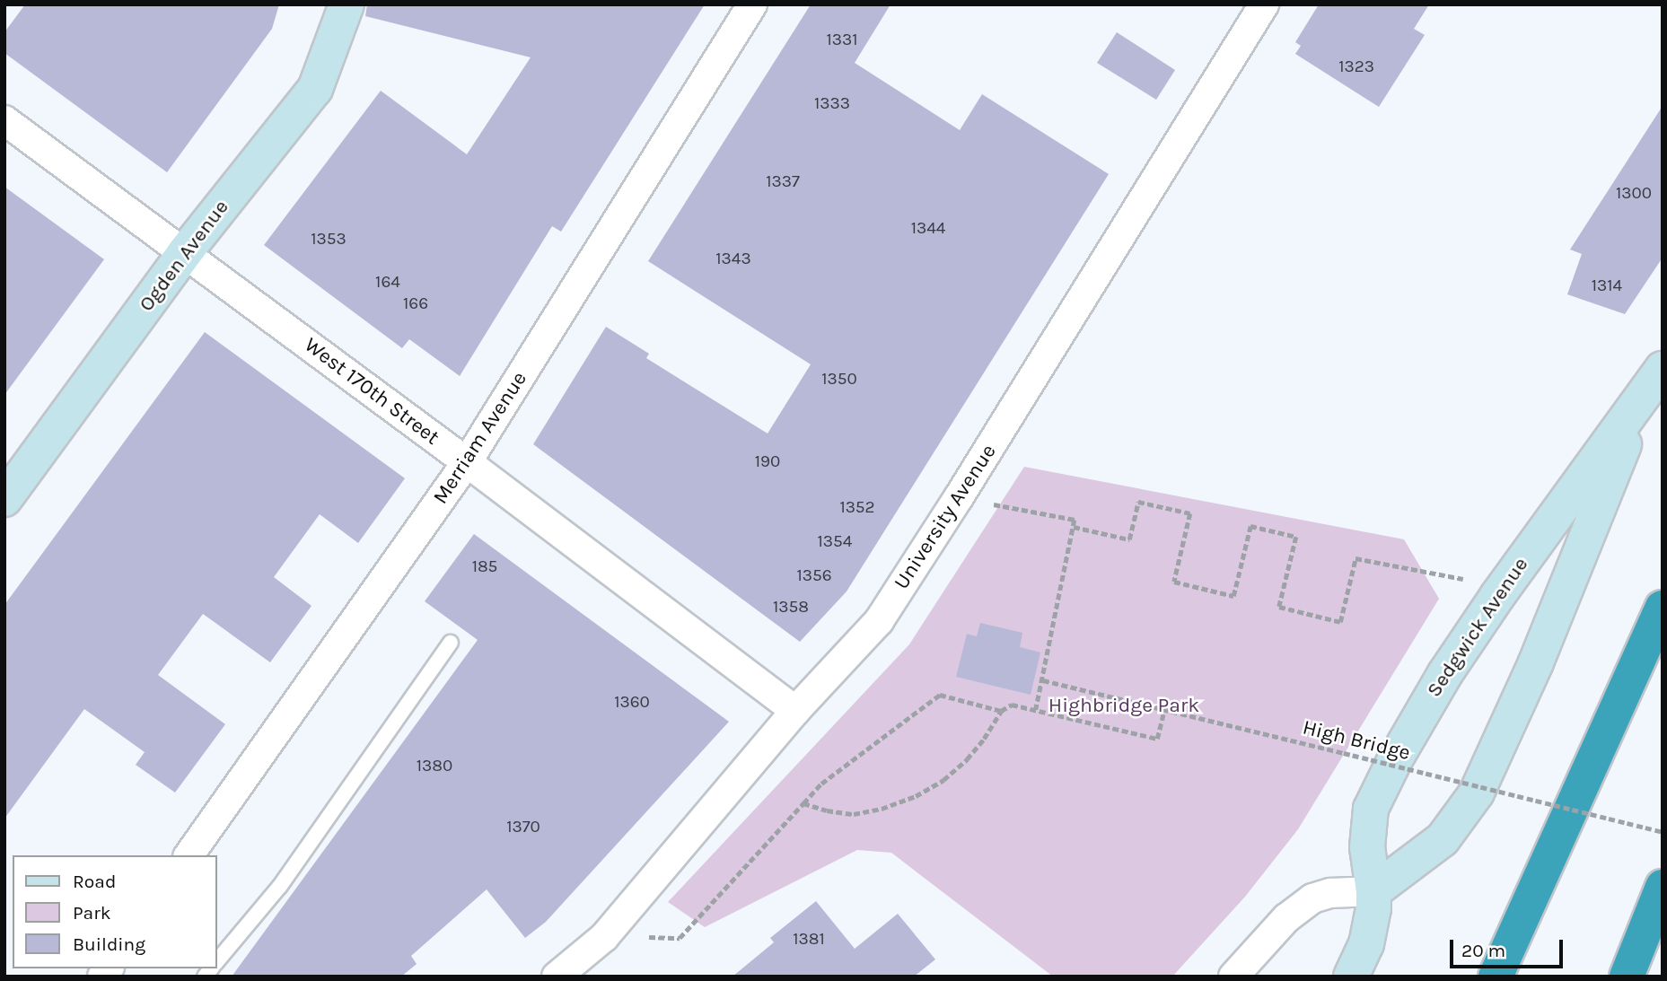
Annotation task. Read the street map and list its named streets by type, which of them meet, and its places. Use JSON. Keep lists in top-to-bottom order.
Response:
{
  "streets": {
    "main road": ["Ogden Avenue", "Sedgwick Avenue"],
    "street": ["West 170th Street", "Merriam Avenue", "University Avenue"],
    "path": ["High Bridge"]
  },
  "crossings": [
    ["Ogden Avenue", "West 170th Street"],
    ["West 170th Street", "Merriam Avenue"],
    ["West 170th Street", "University Avenue"]
  ],
  "parks": ["Highbridge Park"],
  "house_numbers": [
    "1331",
    "1323",
    "1333",
    "1337",
    "1300",
    "1344",
    "1353",
    "1343",
    "164",
    "1314",
    "166",
    "1350",
    "190",
    "1352",
    "1354",
    "185",
    "1356",
    "1358",
    "1360",
    "1380",
    "1370",
    "1381"
  ],
  "legend": ["Road", "Park", "Building"],
  "scale_bar": "20 m"
}
